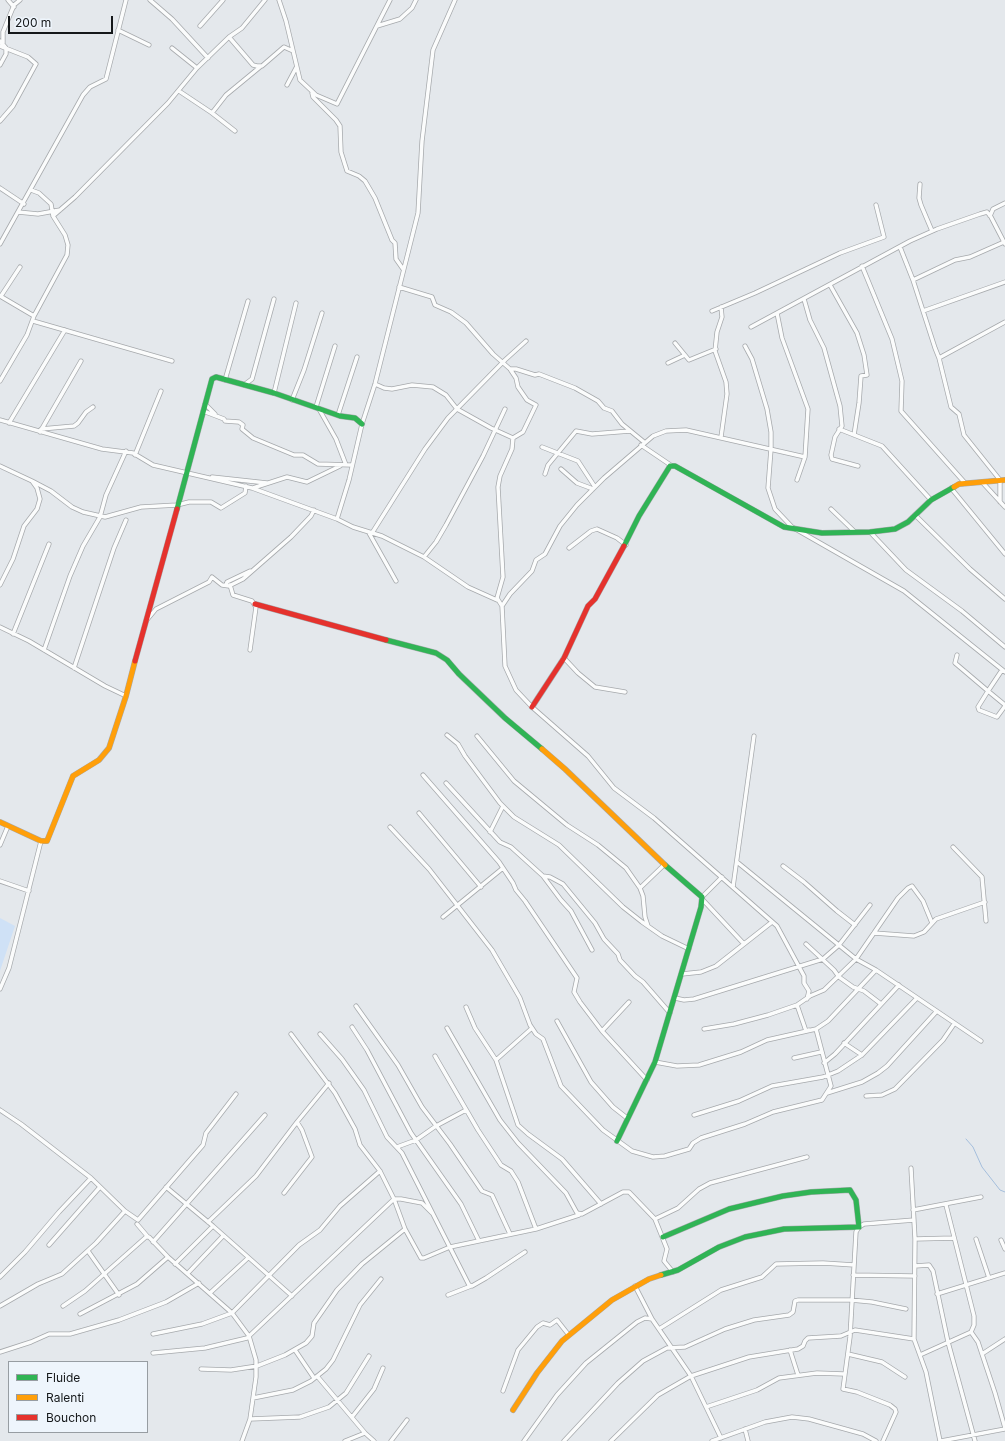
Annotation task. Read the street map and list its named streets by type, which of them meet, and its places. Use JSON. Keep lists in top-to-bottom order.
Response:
{
  "legend": ["Fluide", "Ralenti", "Bouchon"],
  "scale_bar": "200 m"
}
